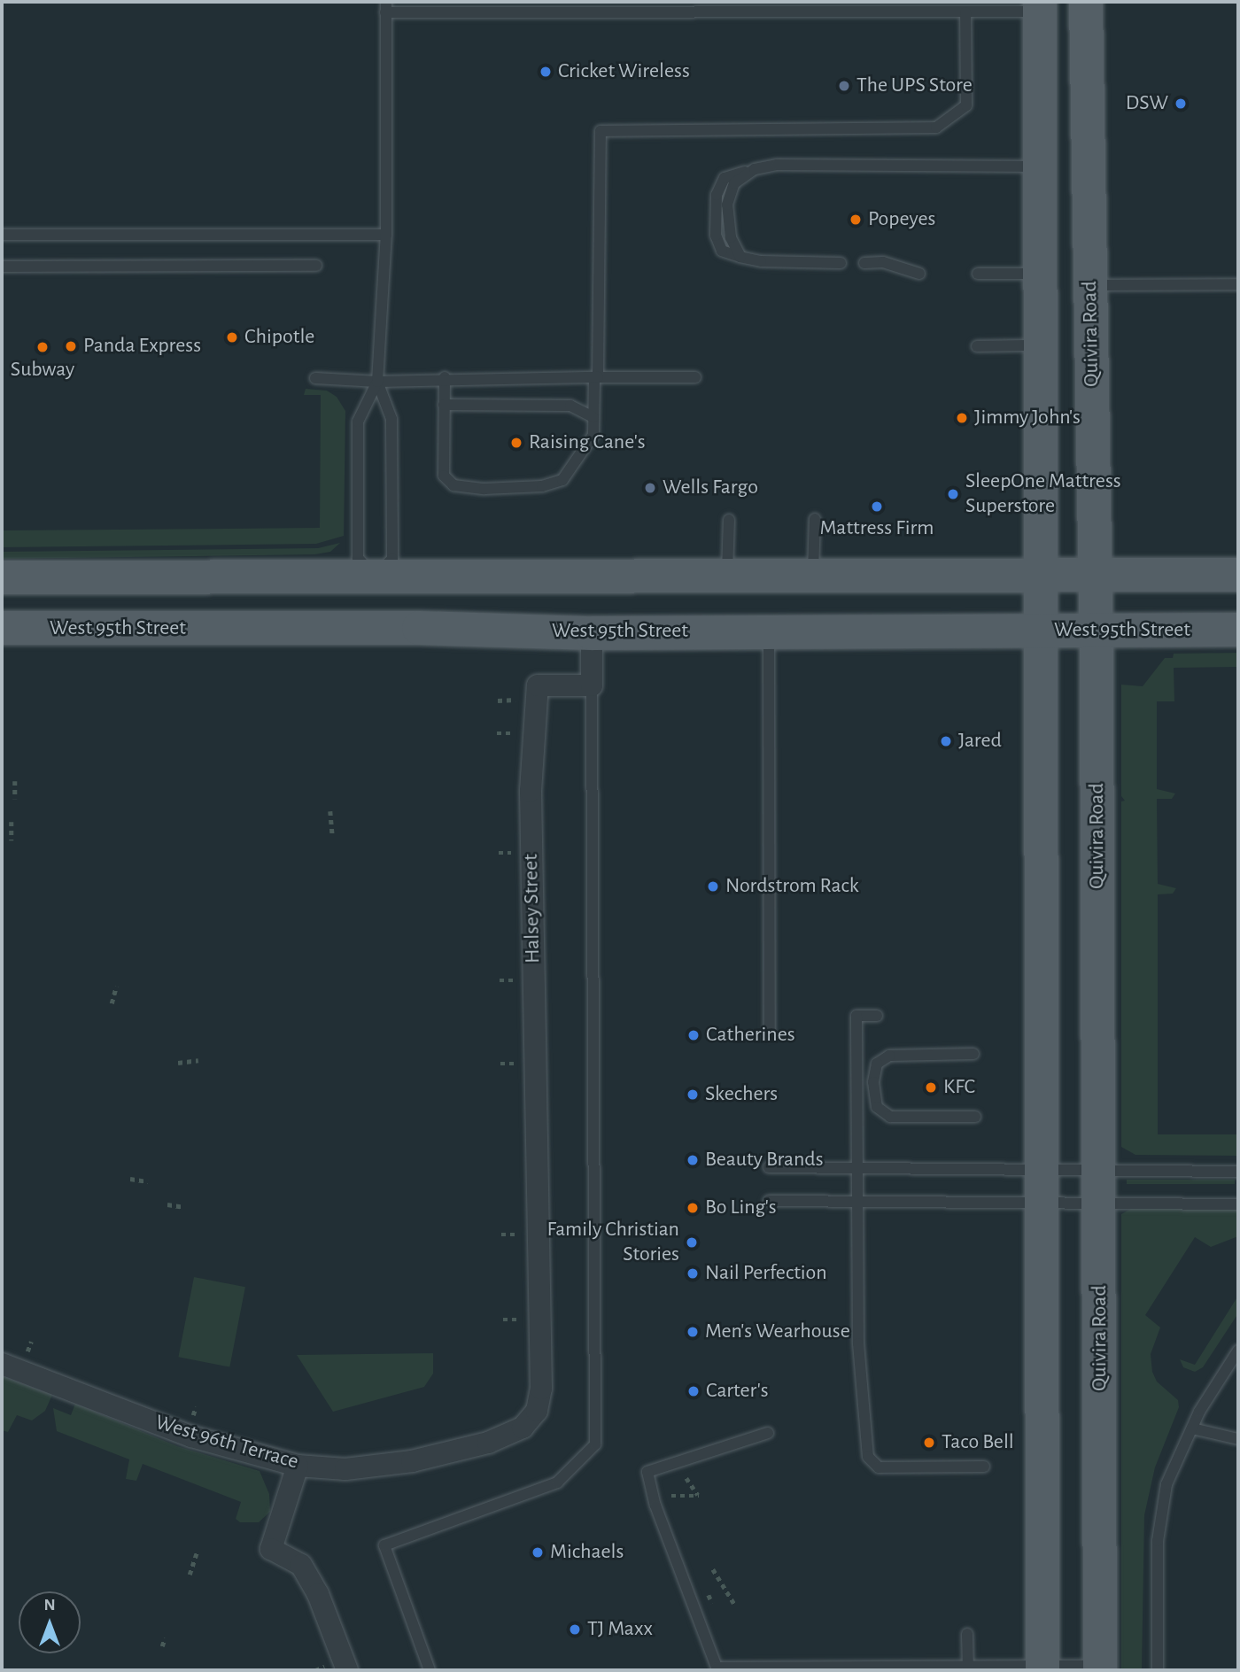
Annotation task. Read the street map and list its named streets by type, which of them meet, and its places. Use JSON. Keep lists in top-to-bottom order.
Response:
{
  "streets": {
    "main road": ["Quivira Road", "West 95th Street"],
    "street": ["Halsey Street", "West 96th Terrace"]
  },
  "crossings": [
    ["Quivira Road", "West 95th Street"],
    ["Halsey Street", "West 96th Terrace"]
  ],
  "places": [
    "Cricket Wireless",
    "The UPS Store",
    "DSW",
    "Popeyes",
    "Chipotle",
    "Panda Express",
    "Subway",
    "Jimmy John's",
    "Raising Cane's",
    "Wells Fargo",
    "SleepOne Mattress Superstore",
    "Mattress Firm",
    "Jared",
    "Nordstrom Rack",
    "Catherines",
    "KFC",
    "Skechers",
    "Beauty Brands",
    "Bo Ling's",
    "Family Christian Stories",
    "Nail Perfection",
    "Men's Wearhouse",
    "Carter's",
    "Taco Bell",
    "Michaels",
    "TJ Maxx"
  ],
  "north": "top"
}
